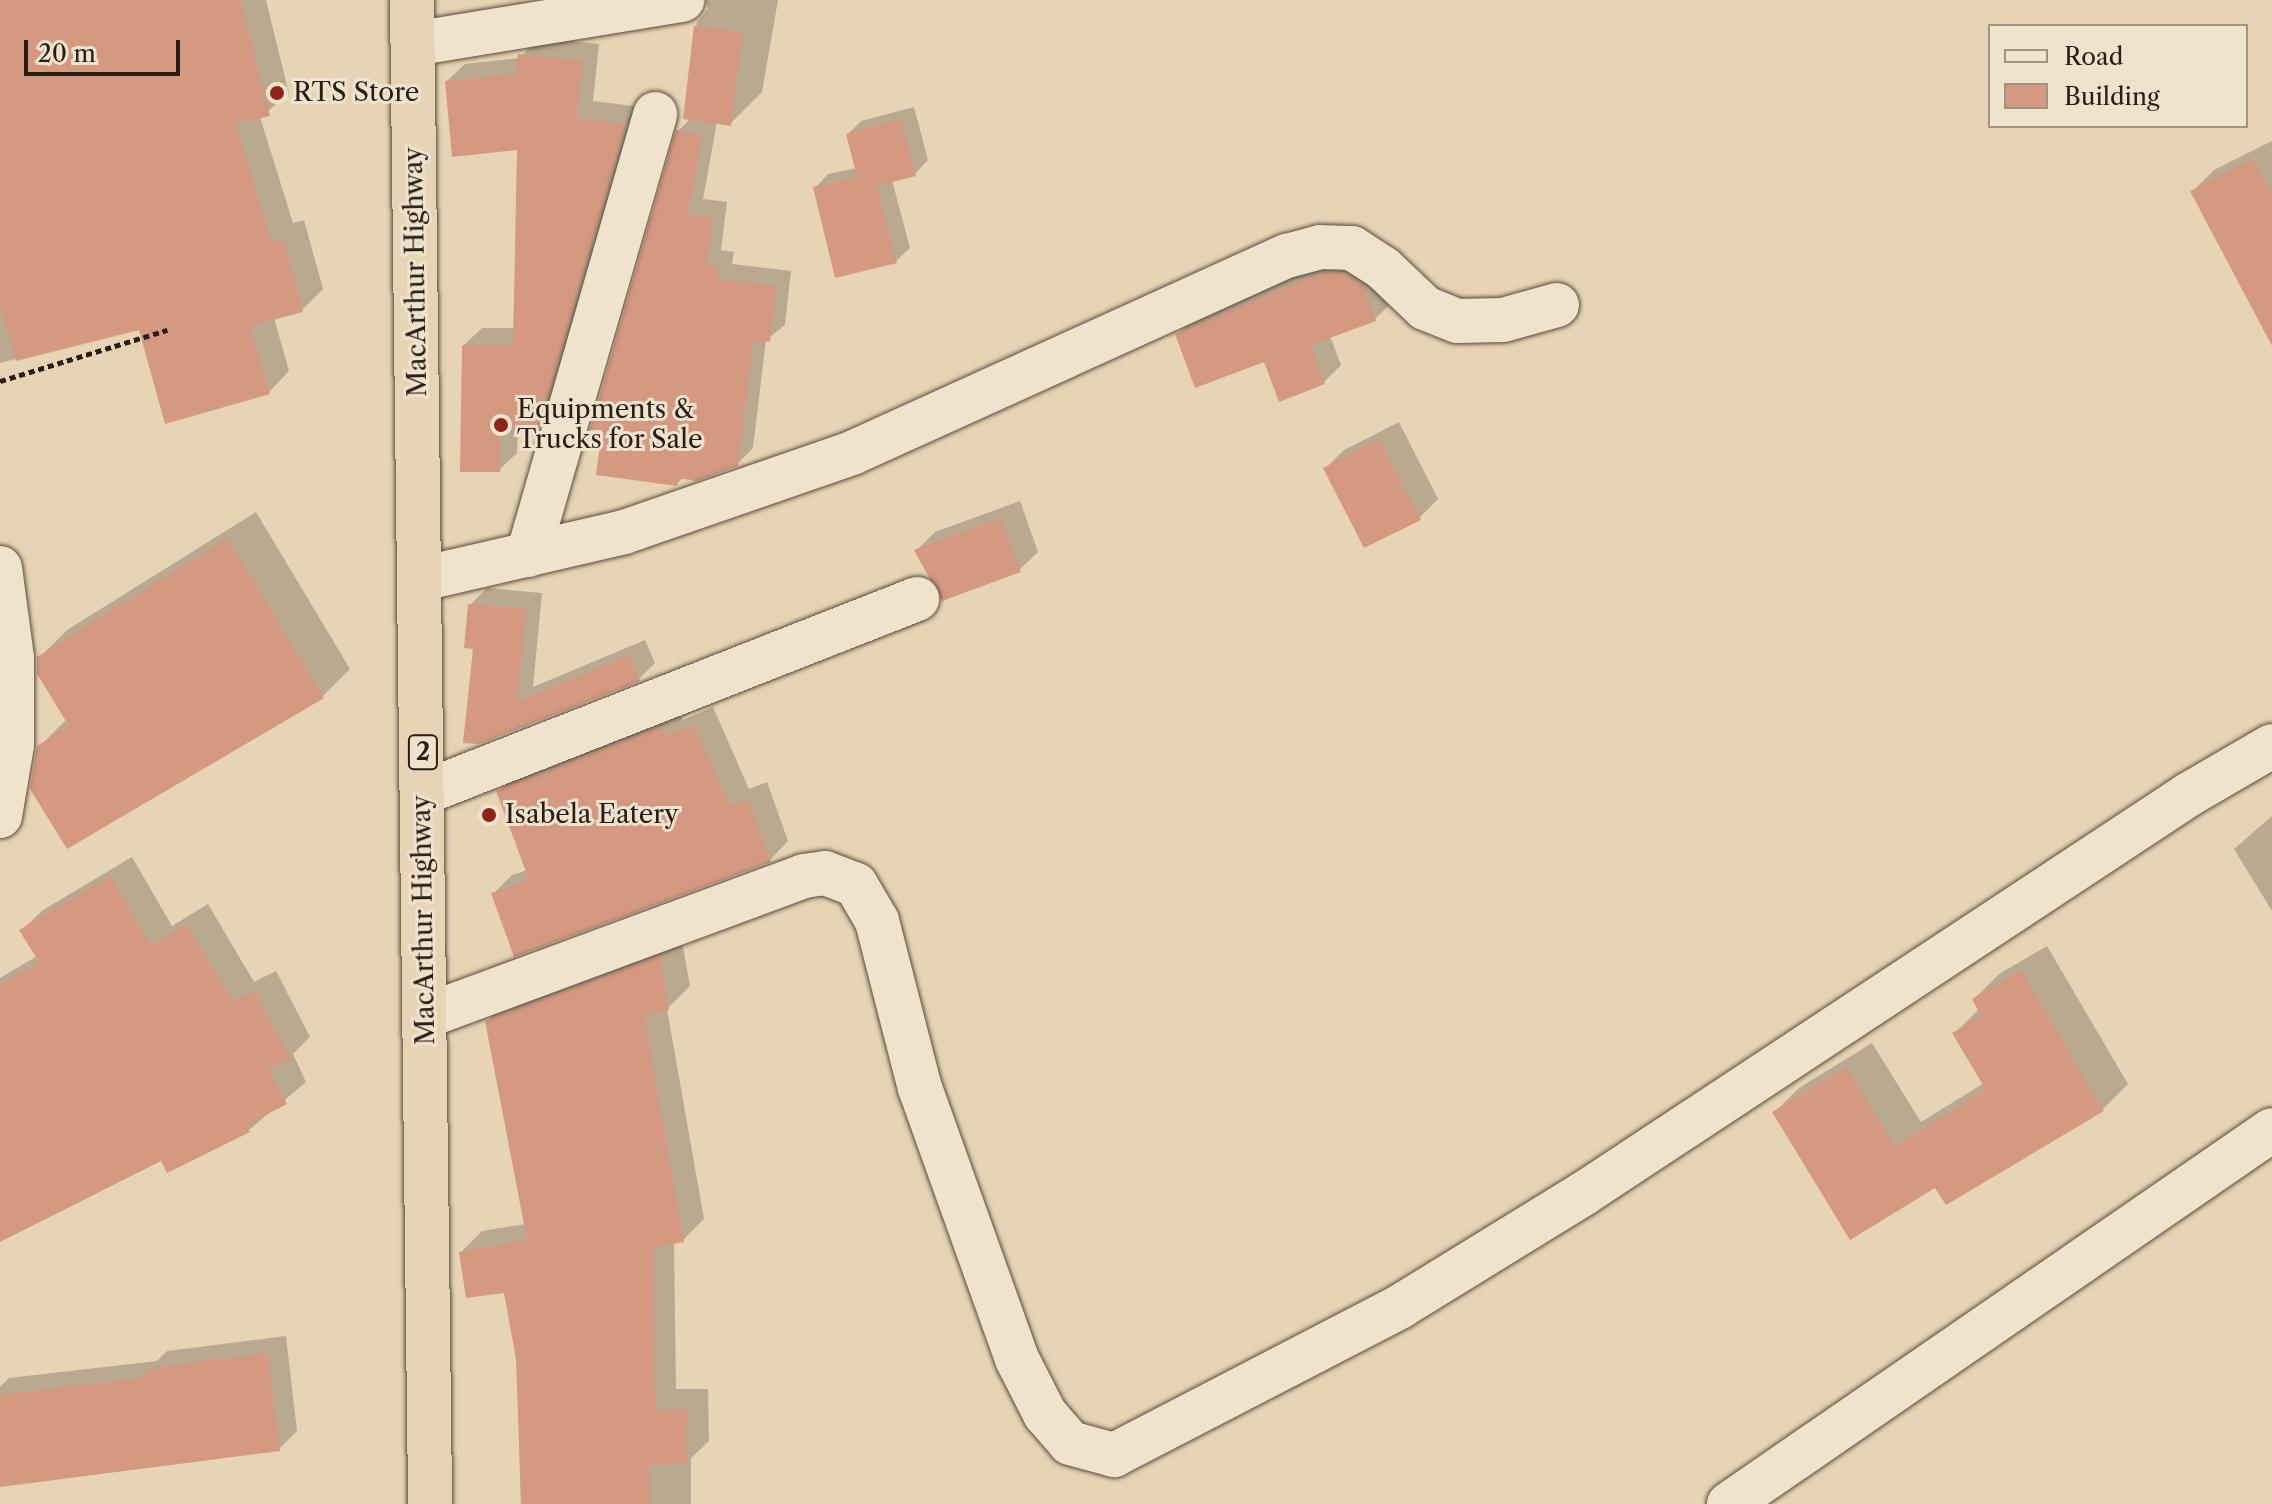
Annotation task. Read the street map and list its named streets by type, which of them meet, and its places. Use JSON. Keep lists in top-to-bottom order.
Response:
{
  "streets": {
    "highway": ["MacArthur Highway", "2"]
  },
  "places": ["RTS Store", "Equipments & Trucks for Sale", "Isabela Eatery"],
  "legend": ["Road", "Building"],
  "scale_bar": "20 m"
}
